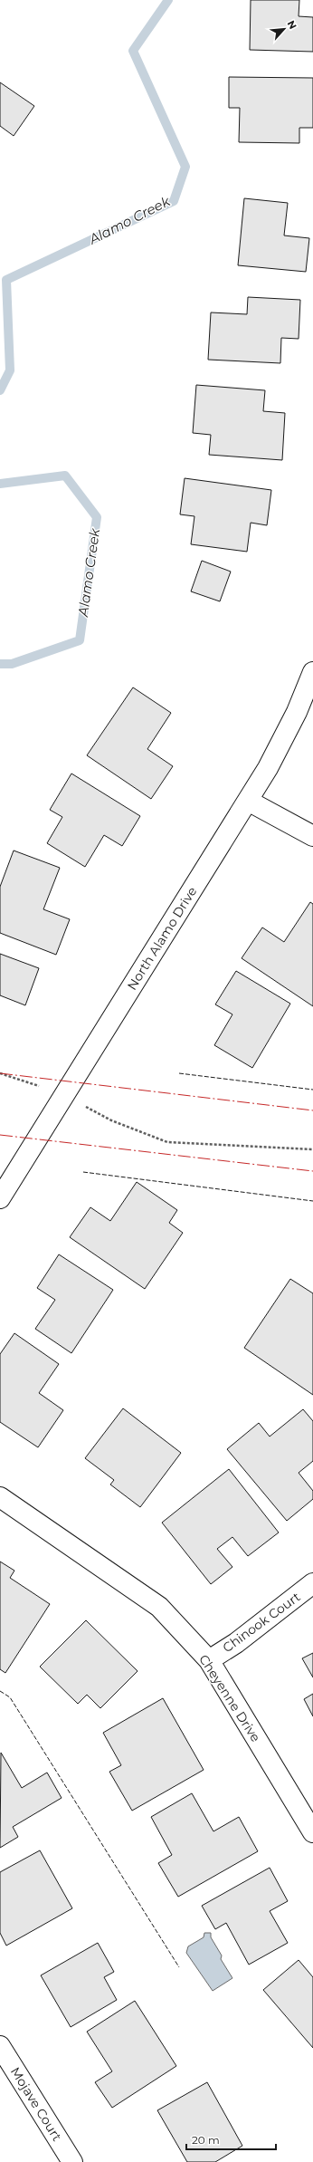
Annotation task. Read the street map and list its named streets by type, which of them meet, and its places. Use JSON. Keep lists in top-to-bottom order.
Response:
{
  "streets": {
    "street": [
      "North Alamo Drive",
      "Chinook Court",
      "Cheyenne Drive",
      "Mojave Court"
    ]
  },
  "crossings": [
    ["Chinook Court", "Cheyenne Drive"]
  ],
  "water": ["Alamo Creek"],
  "scale_bar": "20 m",
  "north": "top right"
}
